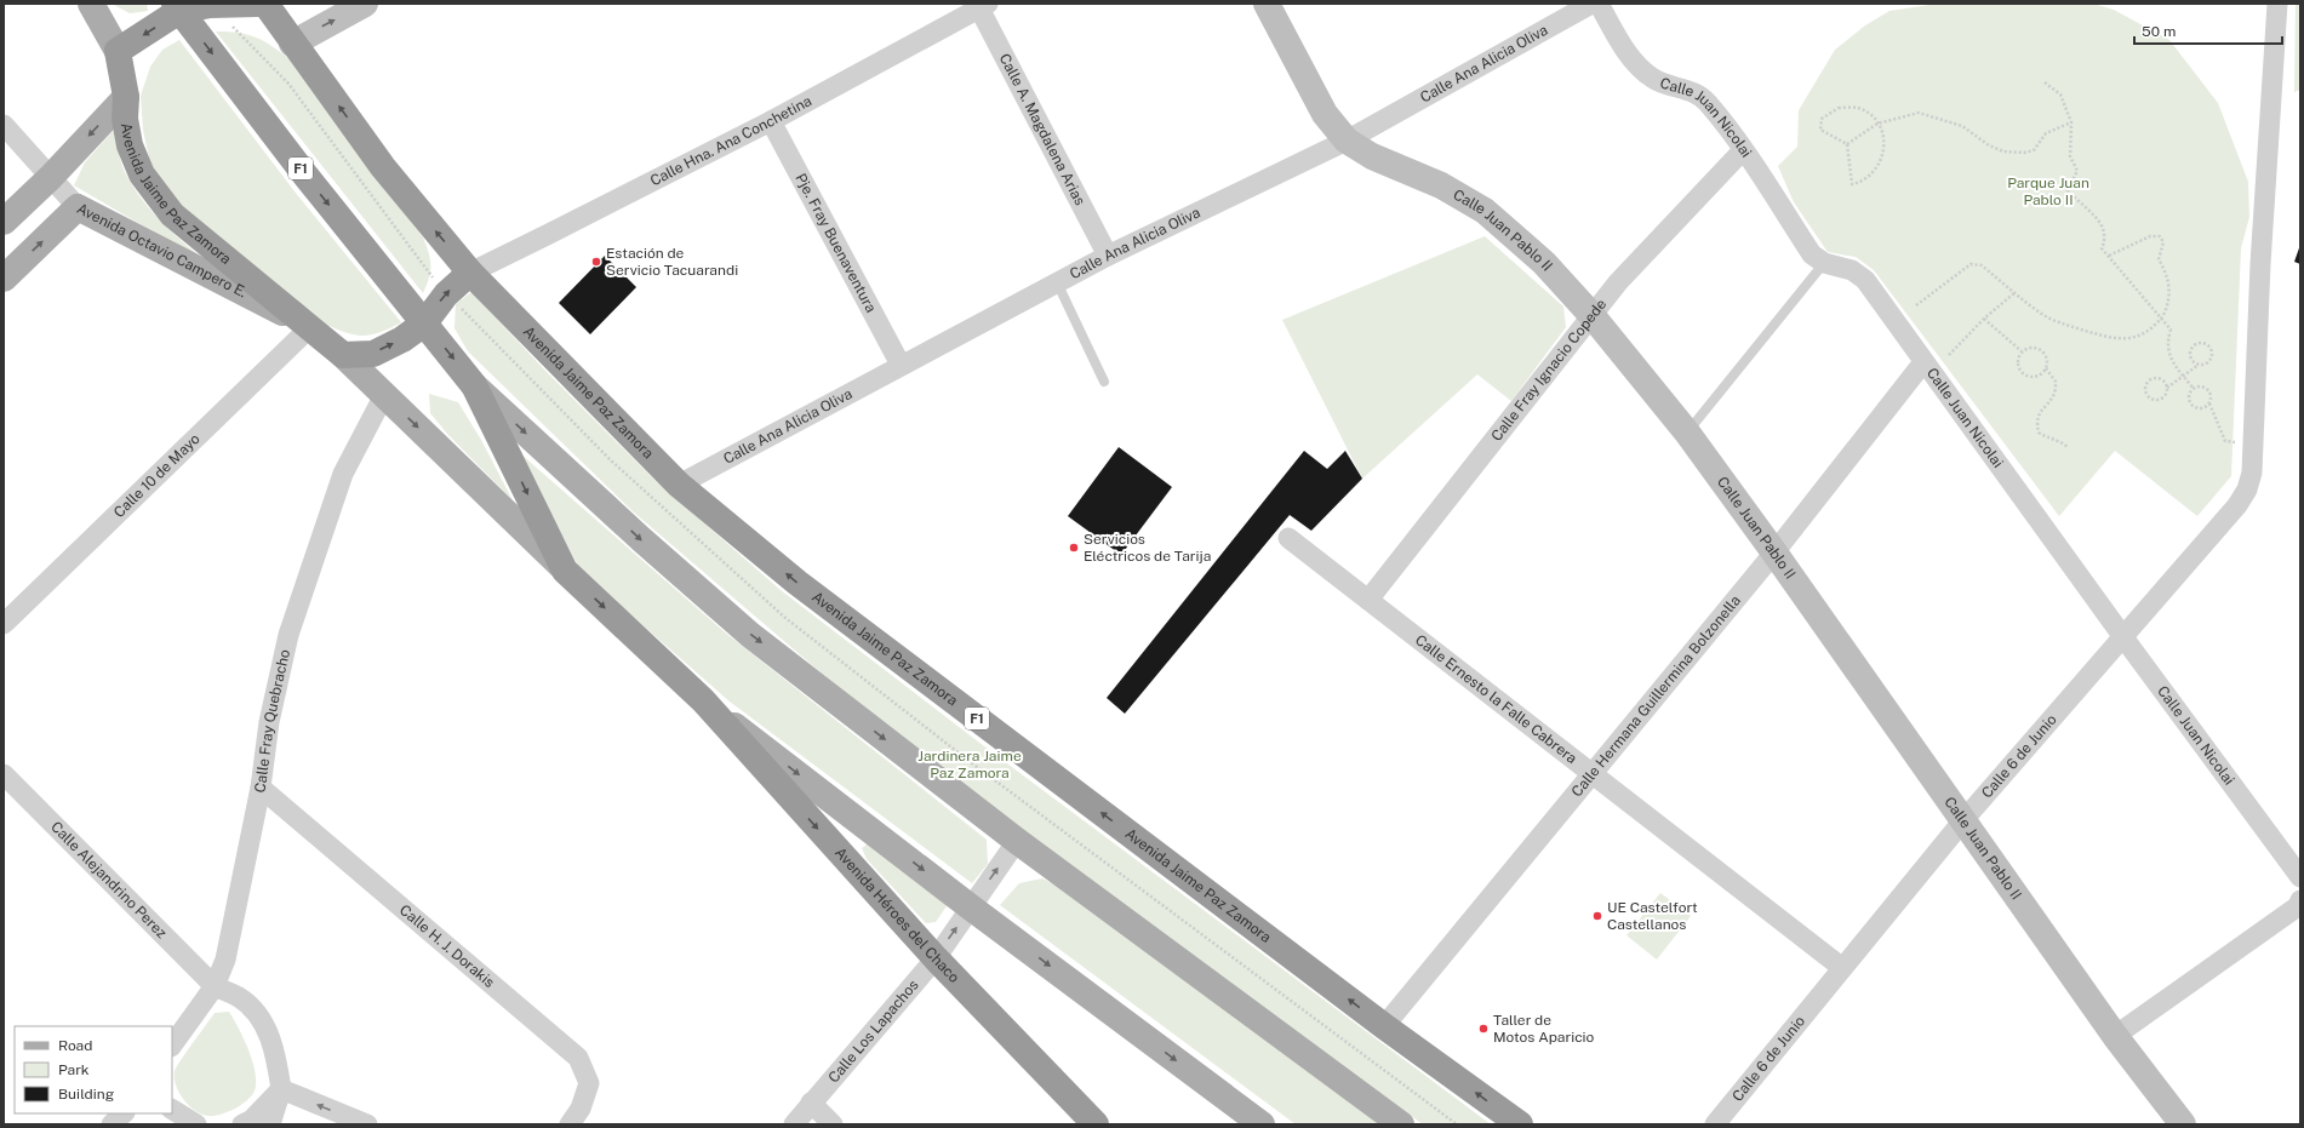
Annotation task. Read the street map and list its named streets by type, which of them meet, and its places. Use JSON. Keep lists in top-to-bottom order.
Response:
{
  "streets": {
    "highway": ["F1", "Avenida Jaime Paz Zamora", "Avenida Héroes del Chaco"],
    "main road": ["Avenida Octavio Campero E."],
    "street": [
      "Calle Ana Alicia Oliva",
      "Calle Juan Nicolai",
      "Calle A. Magdalena Arias",
      "Calle Hna. Ana Conchetina",
      "Calle Juan Pablo II",
      "Pje. Fray Buenaventura",
      "Calle Fray Ignacio Copede",
      "Calle 10 de Mayo",
      "Calle Hermana Guillermina Bolzonella",
      "Calle Ernesto la Falle Cabrera",
      "Calle Fray Quebracho",
      "Calle 6 de Junio",
      "Calle Alejandrino Perez",
      "Calle H. J. Dorakis",
      "Calle Los Lapachos"
    ]
  },
  "crossings": [
    ["Calle Ana Alicia Oliva", "Calle A. Magdalena Arias"],
    ["Calle Ana Alicia Oliva", "Avenida Jaime Paz Zamora"],
    ["Calle Ana Alicia Oliva", "Calle Juan Pablo II"],
    ["Calle Ana Alicia Oliva", "Pje. Fray Buenaventura"],
    ["Calle Juan Nicolai", "Calle Fray Ignacio Copede"],
    ["Calle Juan Nicolai", "Calle Hermana Guillermina Bolzonella"],
    ["Calle Juan Nicolai", "Calle 6 de Junio"],
    ["Calle A. Magdalena Arias", "Calle Hna. Ana Conchetina"],
    ["Calle Hna. Ana Conchetina", "Avenida Jaime Paz Zamora"],
    ["Calle Hna. Ana Conchetina", "Pje. Fray Buenaventura"],
    ["F1", "Avenida Jaime Paz Zamora"],
    ["Avenida Jaime Paz Zamora", "Avenida Octavio Campero E."],
    ["Avenida Jaime Paz Zamora", "Calle 10 de Mayo"],
    ["Avenida Jaime Paz Zamora", "Calle Hermana Guillermina Bolzonella"],
    ["Avenida Jaime Paz Zamora", "Calle Fray Quebracho"],
    ["Avenida Jaime Paz Zamora", "Avenida Héroes del Chaco"],
    ["Avenida Jaime Paz Zamora", "Calle Los Lapachos"],
    ["Calle Juan Pablo II", "Calle Fray Ignacio Copede"],
    ["Calle Juan Pablo II", "Calle Hermana Guillermina Bolzonella"],
    ["Calle Juan Pablo II", "Calle 6 de Junio"],
    ["Avenida Octavio Campero E.", "Calle 10 de Mayo"],
    ["Calle Fray Ignacio Copede", "Calle Ernesto la Falle Cabrera"],
    ["Calle Hermana Guillermina Bolzonella", "Calle Ernesto la Falle Cabrera"],
    ["Calle Ernesto la Falle Cabrera", "Calle 6 de Junio"],
    ["Calle Fray Quebracho", "Calle Alejandrino Perez"],
    ["Calle Fray Quebracho", "Calle H. J. Dorakis"],
    ["Avenida Héroes del Chaco", "Calle Los Lapachos"]
  ],
  "one_way": ["Avenida Héroes del Chaco", "Calle Los Lapachos"],
  "parks": ["Parque Juan Pablo II", "Jardinera Jaime Paz Zamora"],
  "places": [
    "Estación de Servicio Tacuarandi",
    "Servicios Eléctricos de Tarija",
    "UE Castelfort Castellanos",
    "Taller de Motos Aparicio"
  ],
  "legend": ["Road", "Park", "Building"],
  "scale_bar": "50 m"
}
